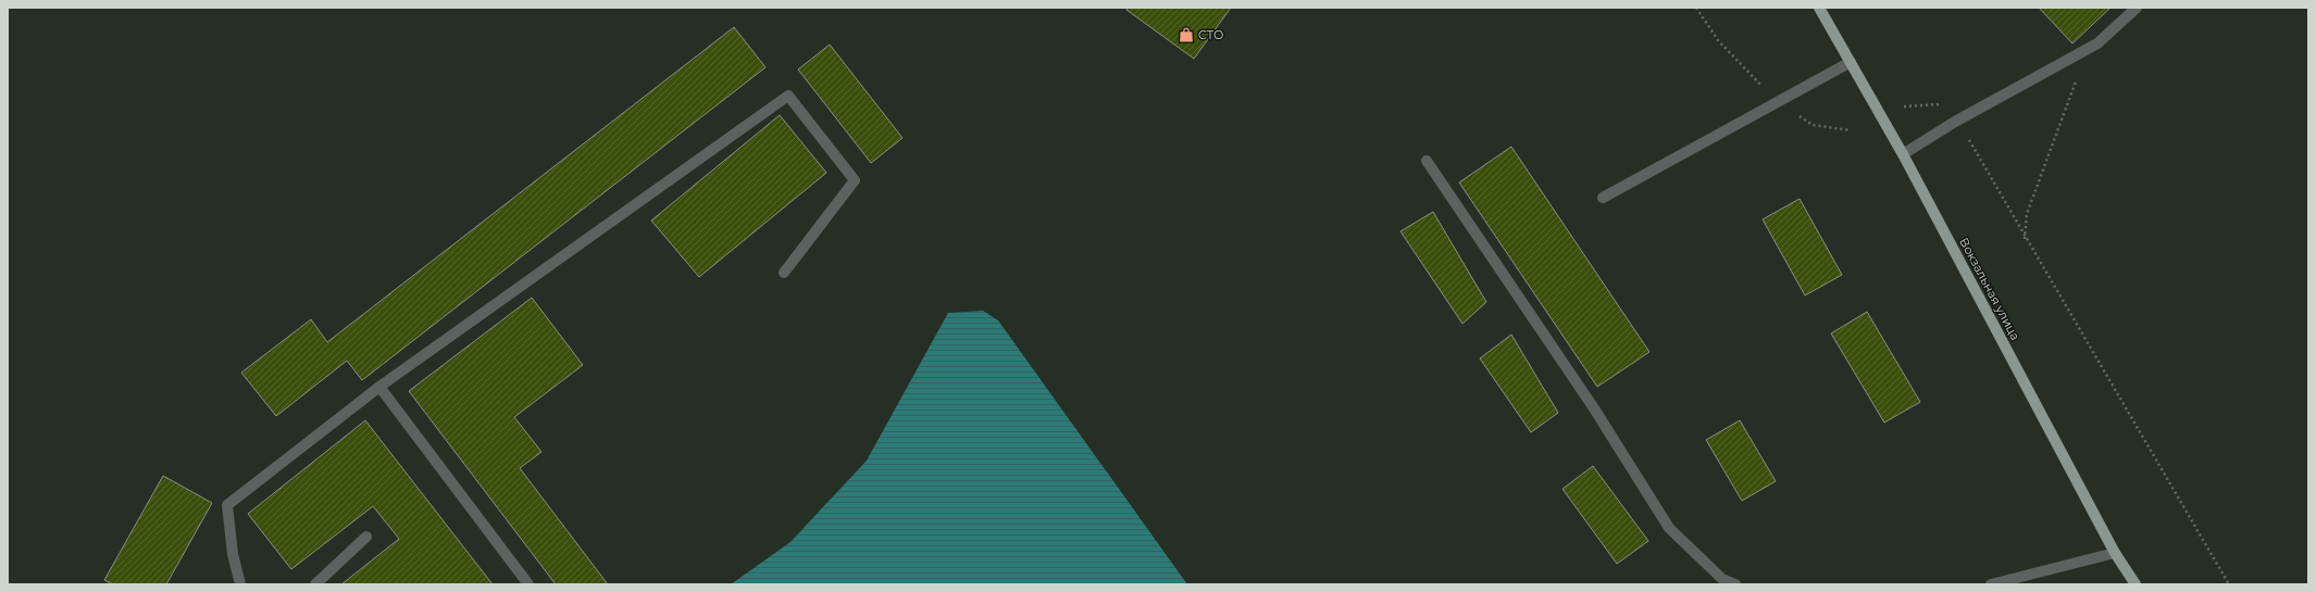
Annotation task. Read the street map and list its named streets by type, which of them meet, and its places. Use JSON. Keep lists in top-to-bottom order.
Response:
{
  "streets": {
    "main road": ["Вокзальная улица"]
  },
  "places": {
    "shop": ["СТО"]
  }
}
